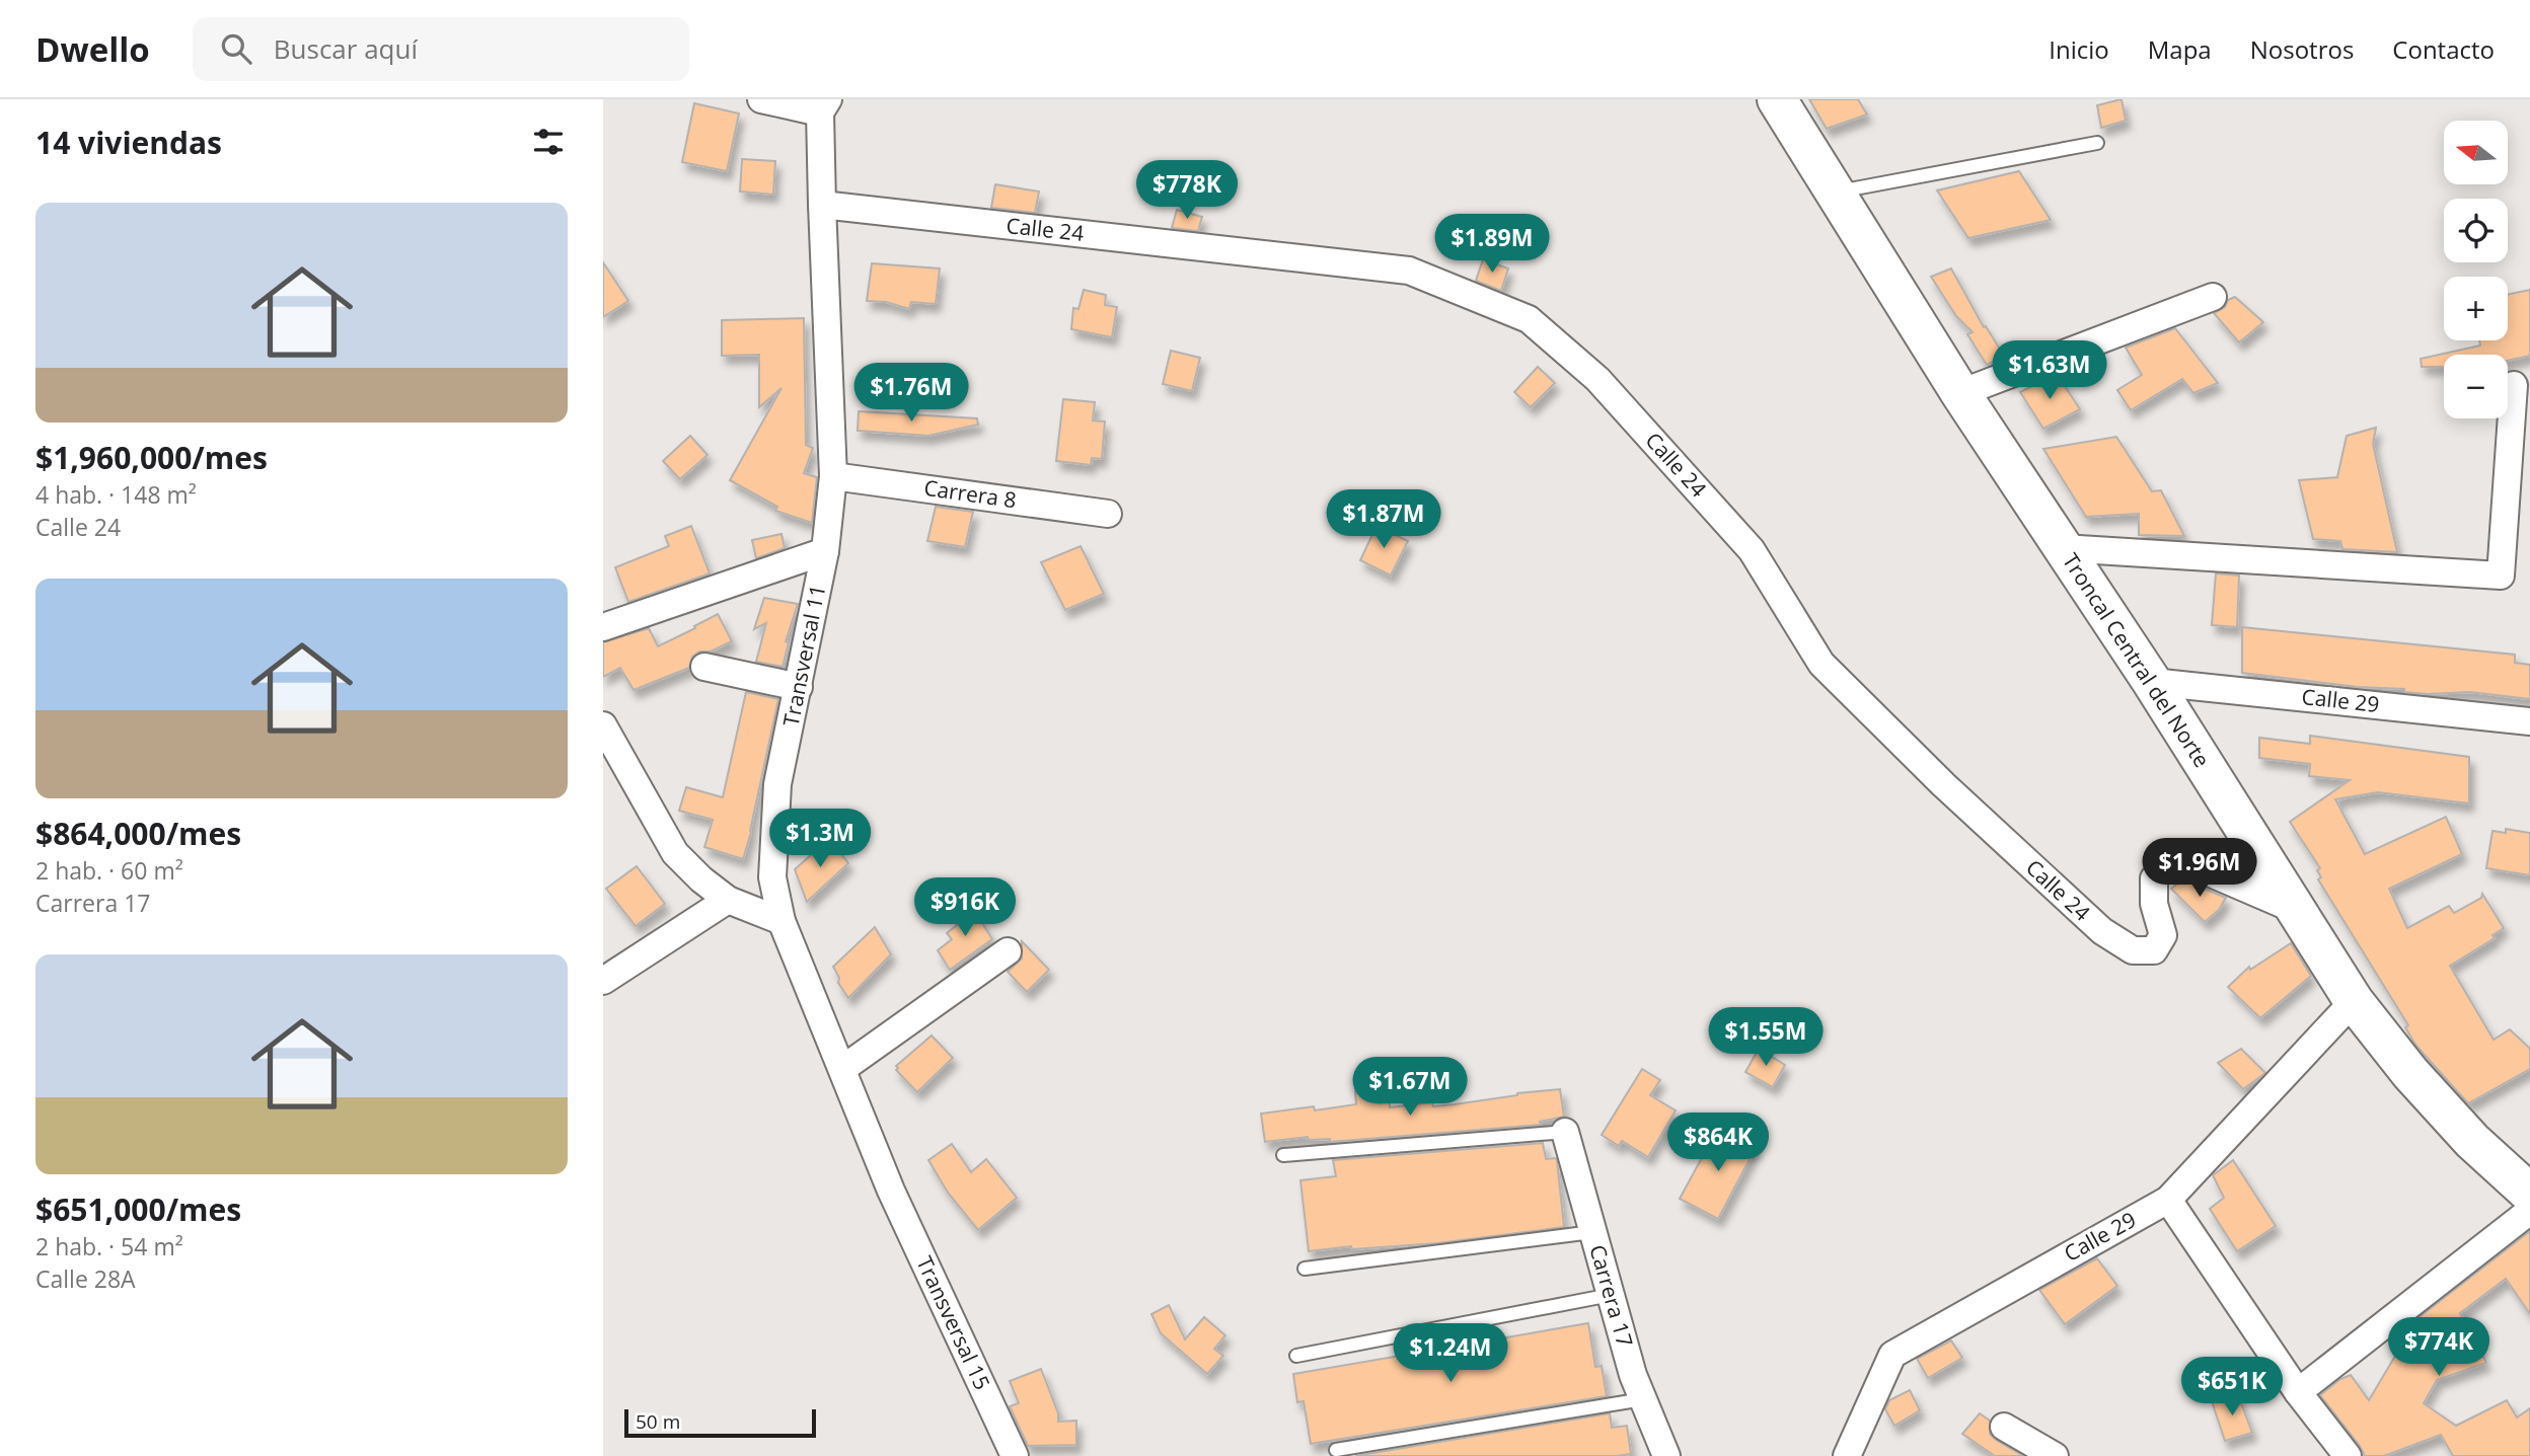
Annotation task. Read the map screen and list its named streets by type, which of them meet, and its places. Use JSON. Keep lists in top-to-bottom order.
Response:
{
  "streets": {
    "highway": ["Troncal Central del Norte"],
    "street": [
      "Calle 24",
      "Carrera 8",
      "Transversal 11",
      "Calle 29",
      "Carrera 17",
      "Transversal 15"
    ]
  },
  "crossings": [
    ["Calle 24", "Transversal 11"],
    ["Calle 24", "Troncal Central del Norte"],
    ["Carrera 8", "Transversal 11"],
    ["Transversal 11", "Transversal 15"],
    ["Troncal Central del Norte", "Calle 29"]
  ],
  "scale_bar": "50 m",
  "north": "left",
  "page": {
    "header": "Dwello",
    "search": "Buscar aquí",
    "nav": [
      "Inicio",
      "Mapa",
      "Nosotros",
      "Contacto"
    ],
    "heading": "14 viviendas",
    "map_buttons": ["+", "−"],
    "price": [
      "$778K",
      "$1.89M",
      "$1.63M",
      "$1.76M",
      "$1.87M",
      "$1.3M",
      "$1.96M",
      "$916K",
      "$1.55M",
      "$1.67M",
      "$864K",
      "$774K",
      "$1.24M",
      "$651K"
    ],
    "list": [
      {
        "name": "$1,960,000/mes",
        "note": "4 hab. · 148 m² · Calle 24"
      },
      {
        "name": "$864,000/mes",
        "note": "2 hab. · 60 m² · Carrera 17"
      },
      {
        "name": "$651,000/mes",
        "note": "2 hab. · 54 m² · Calle 28A"
      }
    ],
    "scale": "50 m"
  }
}
